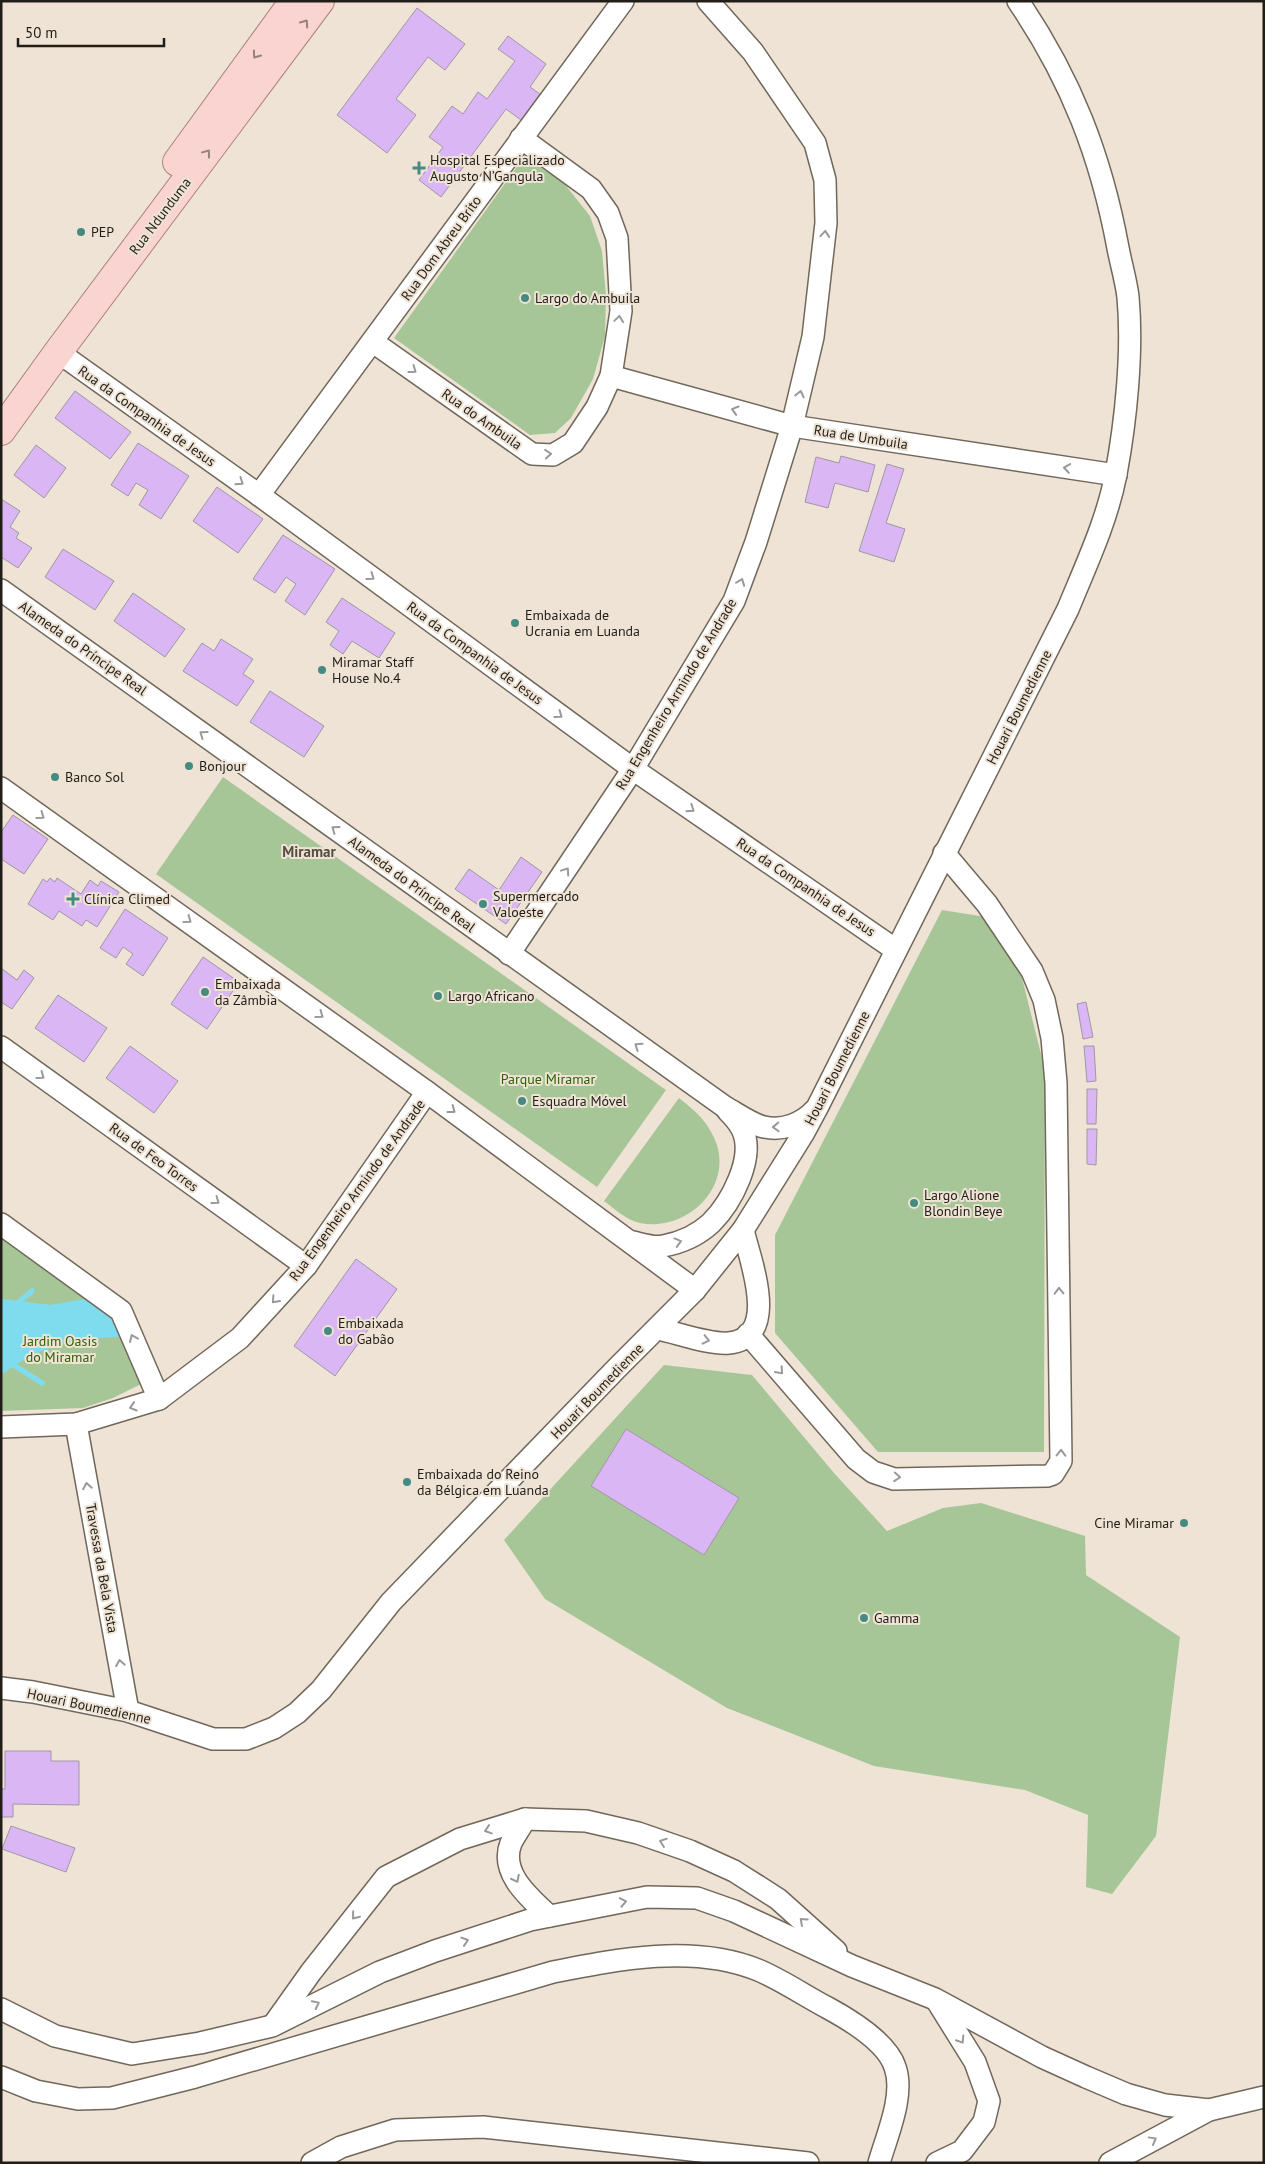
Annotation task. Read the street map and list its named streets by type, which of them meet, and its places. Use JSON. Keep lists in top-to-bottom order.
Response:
{
  "streets": {
    "main road": ["Rua Ndunduma"],
    "street": [
      "Rua Dom Abreu Brito",
      "Rua da Companhia de Jesus",
      "Rua do Ambuila",
      "Rua de Umbuila",
      "Alameda do Príncipe Real",
      "Rua Engenheiro Armindo de Andrade",
      "Houari Boumedienne",
      "Rua de Feo Torres",
      "Travessa da Bela Vista"
    ]
  },
  "crossings": [
    ["Rua Ndunduma", "Rua da Companhia de Jesus"],
    ["Rua Dom Abreu Brito", "Rua da Companhia de Jesus"],
    ["Rua Dom Abreu Brito", "Rua do Ambuila"],
    ["Rua da Companhia de Jesus", "Rua Engenheiro Armindo de Andrade"],
    ["Rua da Companhia de Jesus", "Houari Boumedienne"],
    ["Rua do Ambuila", "Rua de Umbuila"],
    ["Rua de Umbuila", "Rua Engenheiro Armindo de Andrade"],
    ["Rua de Umbuila", "Houari Boumedienne"],
    ["Alameda do Príncipe Real", "Rua Engenheiro Armindo de Andrade"],
    ["Alameda do Príncipe Real", "Houari Boumedienne"],
    ["Rua Engenheiro Armindo de Andrade", "Rua de Feo Torres"],
    ["Rua Engenheiro Armindo de Andrade", "Travessa da Bela Vista"],
    ["Houari Boumedienne", "Travessa da Bela Vista"]
  ],
  "one_way": ["Rua da Companhia de Jesus", "Rua de Umbuila", "Travessa da Bela Vista"],
  "districts": ["Miramar"],
  "parks": ["Parque Miramar", "Jardim Oasis do Miramar"],
  "places": {
    "health": ["Hospital Especializado Augusto N’Gangula", "Clínica Climed"],
    "other": [
      "PEP",
      "Largo do Ambuila",
      "Embaixada de Ucrania em Luanda",
      "Miramar Staff House No.4",
      "Bonjour",
      "Banco Sol",
      "Supermercado Valoeste",
      "Embaixada da Zâmbia",
      "Largo Africano",
      "Esquadra Móvel",
      "Largo Alione Blondin Beye",
      "Embaixada do Gabão",
      "Embaixada do Reino da Bélgica em Luanda",
      "Cine Miramar",
      "Gamma"
    ]
  },
  "scale_bar": "50 m"
}
